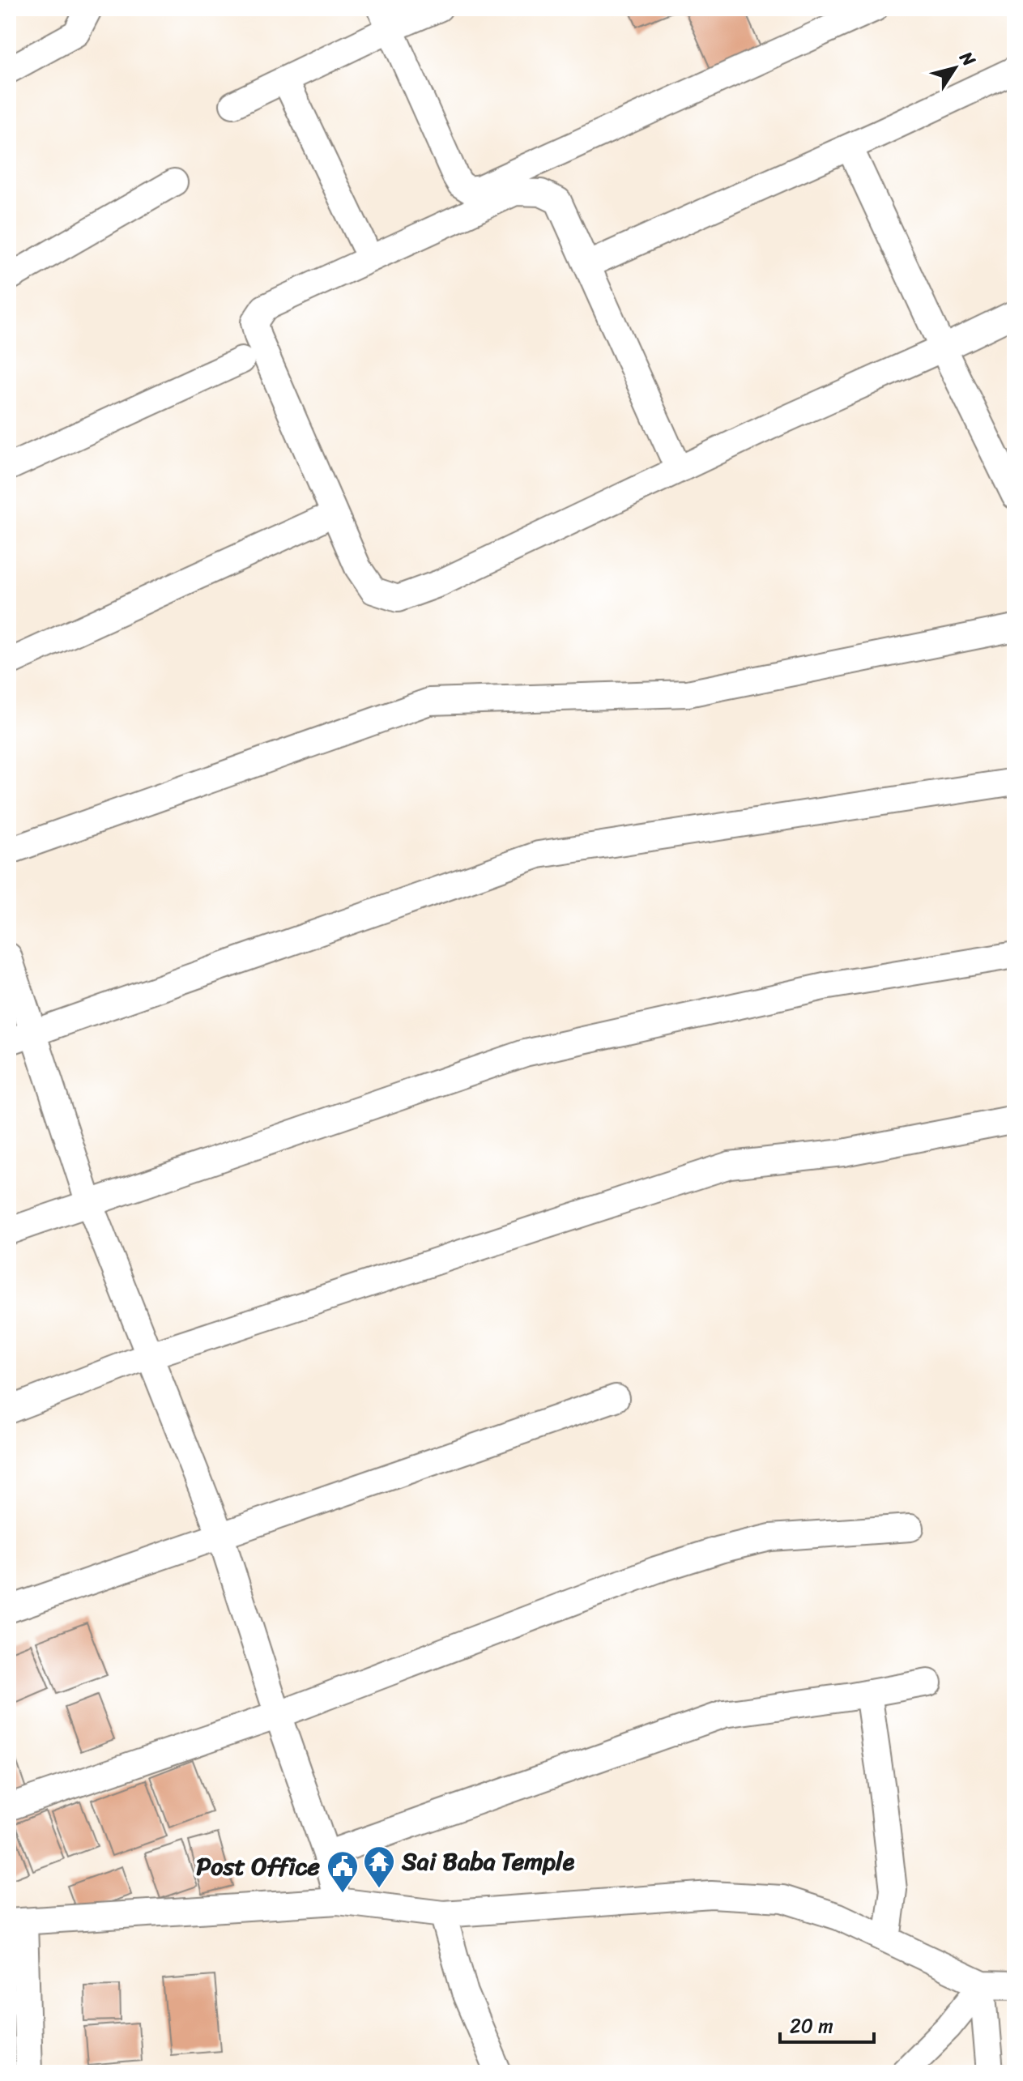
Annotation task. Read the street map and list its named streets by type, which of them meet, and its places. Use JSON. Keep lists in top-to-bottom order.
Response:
{
  "places": {
    "temple": ["Sai Baba Temple"],
    "public building": ["Post Office"]
  },
  "scale_bar": "20 m",
  "north": "top right"
}
